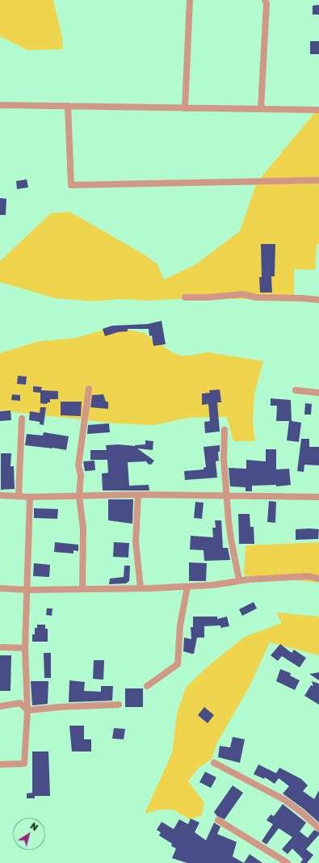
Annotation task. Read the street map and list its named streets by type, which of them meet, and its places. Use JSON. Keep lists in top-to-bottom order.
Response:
{
  "north": "top right"
}
